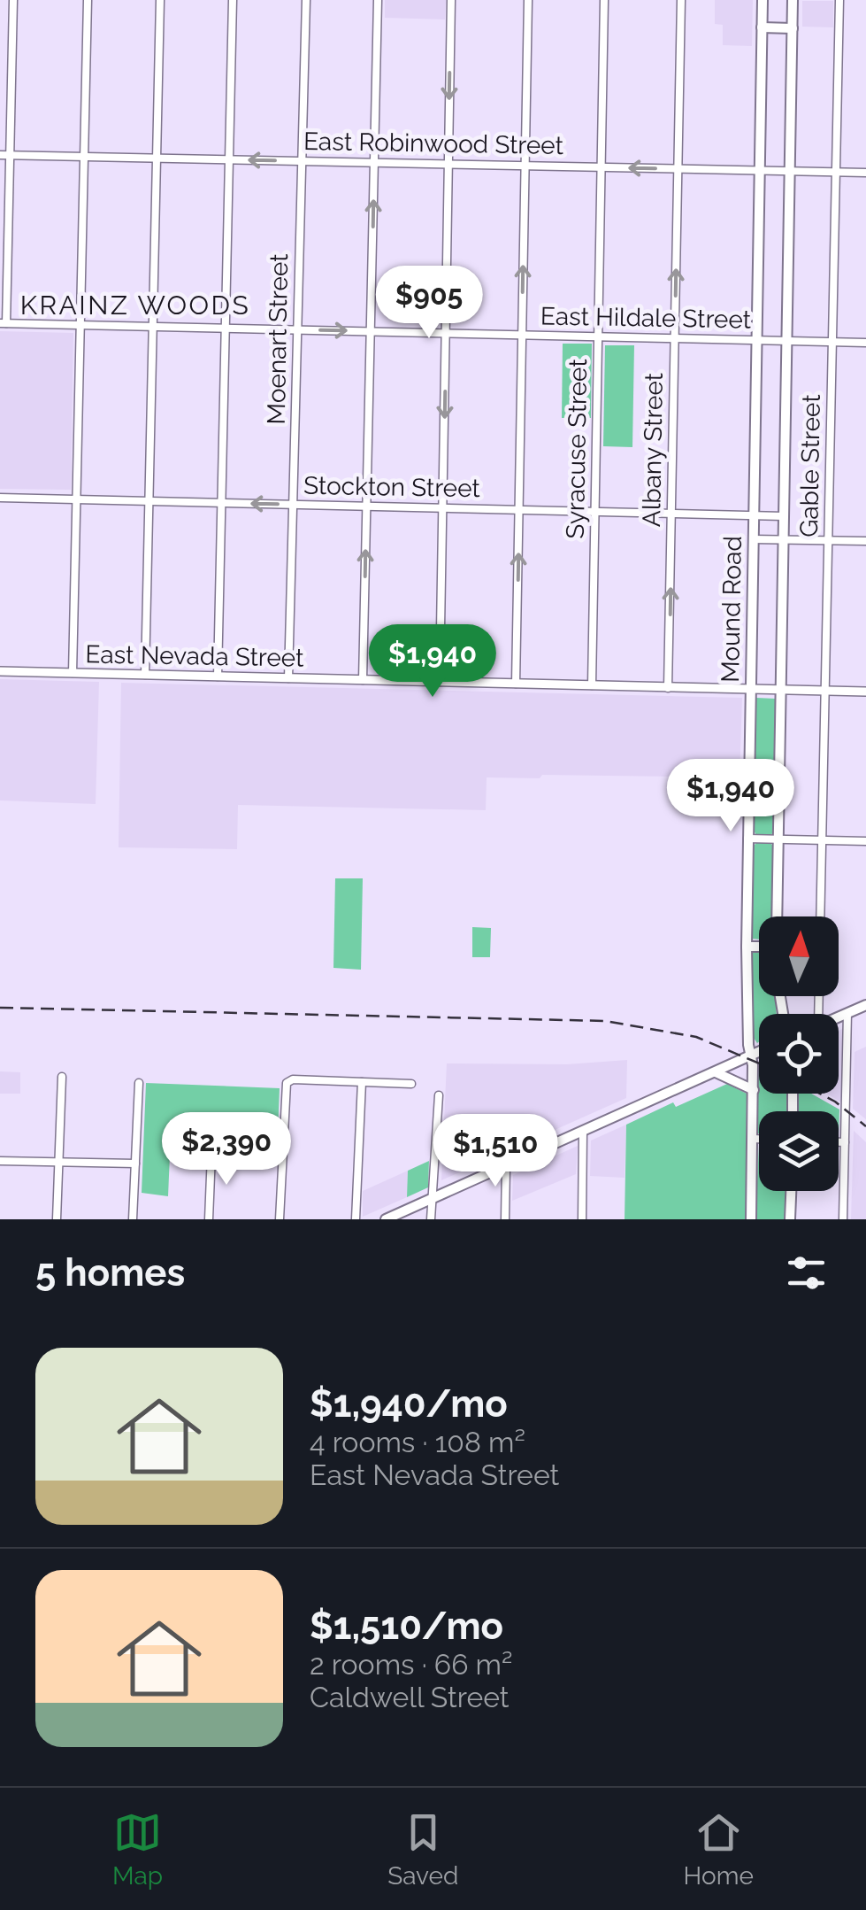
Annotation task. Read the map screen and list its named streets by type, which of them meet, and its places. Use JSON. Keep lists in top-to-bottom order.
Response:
{
  "streets": {
    "main road": ["Mound Road"],
    "street": [
      "East Robinwood Street",
      "East Hildale Street",
      "Moenart Street",
      "Syracuse Street",
      "Albany Street",
      "Gable Street",
      "Stockton Street",
      "East Nevada Street"
    ]
  },
  "crossings": [
    ["East Robinwood Street", "Moenart Street"],
    ["East Robinwood Street", "Syracuse Street"],
    ["East Robinwood Street", "Albany Street"],
    ["East Robinwood Street", "Gable Street"],
    ["East Robinwood Street", "Mound Road"],
    ["East Hildale Street", "Moenart Street"],
    ["East Hildale Street", "Syracuse Street"],
    ["East Hildale Street", "Albany Street"],
    ["East Hildale Street", "Gable Street"],
    ["East Hildale Street", "Mound Road"],
    ["Moenart Street", "Stockton Street"],
    ["Moenart Street", "East Nevada Street"],
    ["Syracuse Street", "Stockton Street"],
    ["Syracuse Street", "East Nevada Street"],
    ["Albany Street", "Stockton Street"],
    ["Albany Street", "East Nevada Street"],
    ["Gable Street", "East Nevada Street"],
    ["Stockton Street", "Mound Road"],
    ["Mound Road", "East Nevada Street"]
  ],
  "one_way": ["Albany Street"],
  "districts": ["KRAINZ WOODS"],
  "north": "top",
  "page": {
    "price": [
      "$905",
      "$1,940",
      "$1,940",
      "$2,390",
      "$1,510"
    ],
    "heading": "5 homes",
    "list": [
      {
        "name": "$1,940/mo",
        "note": "4 rooms · 108 m² · East Nevada Street"
      },
      {
        "name": "$1,510/mo",
        "note": "2 rooms · 66 m² · Caldwell Street"
      }
    ],
    "tabs": ["Map", "Saved", "Home"]
  }
}
